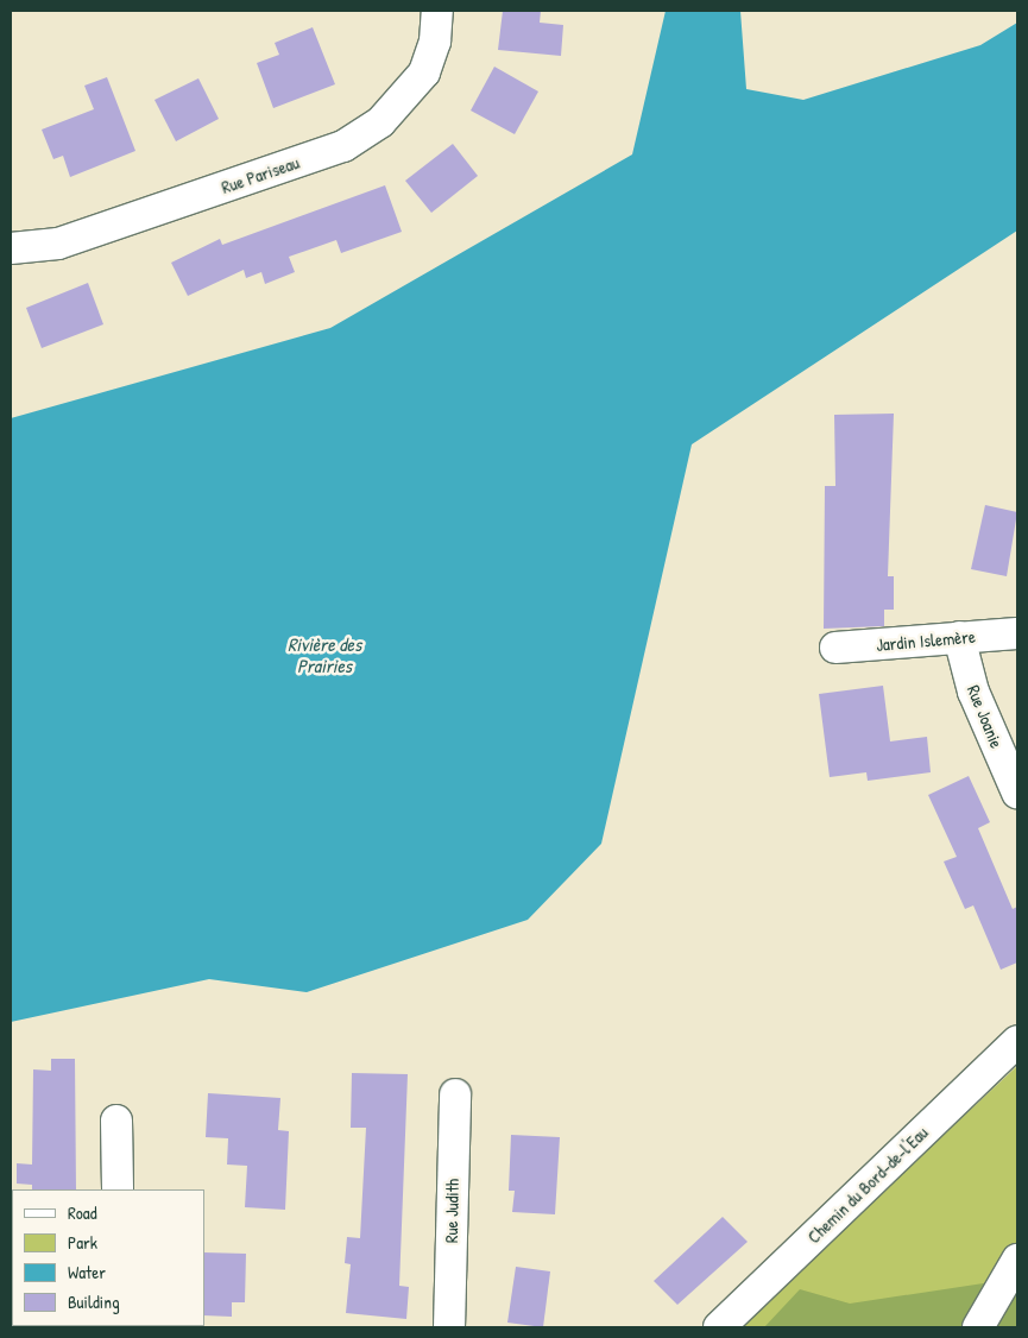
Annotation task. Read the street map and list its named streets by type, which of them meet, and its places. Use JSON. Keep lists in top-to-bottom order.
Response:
{
  "streets": {
    "street": [
      "Rue Pariseau",
      "Jardin Islemère",
      "Rue Joanie",
      "Chemin du Bord-de-l'Eau",
      "Rue Judith"
    ]
  },
  "crossings": [
    ["Jardin Islemère", "Rue Joanie"]
  ],
  "water": ["Rivière des Prairies"],
  "legend": [
    "Road",
    "Park",
    "Water",
    "Building"
  ]
}
